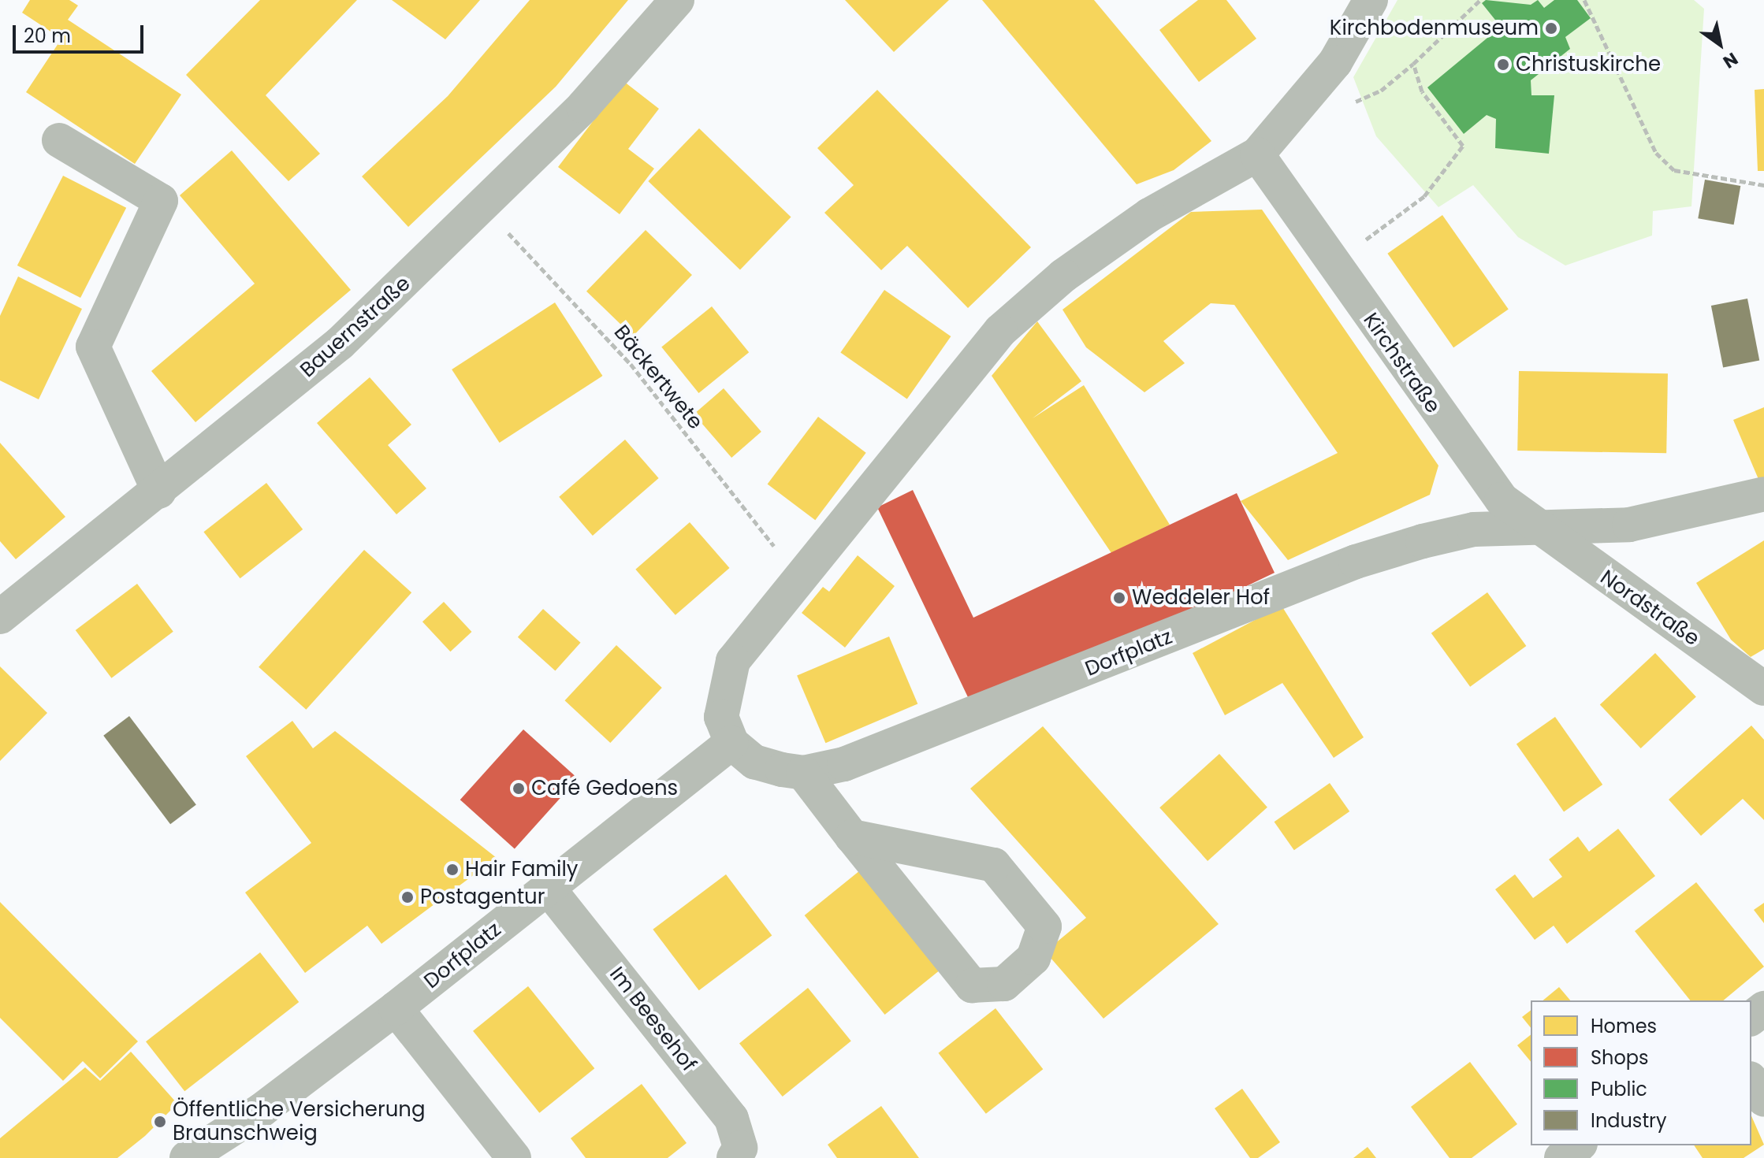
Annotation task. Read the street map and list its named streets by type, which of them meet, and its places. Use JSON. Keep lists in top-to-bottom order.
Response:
{
  "streets": {
    "street": [
      "Bauernstraße",
      "Kirchstraße",
      "Nordstraße",
      "Dorfplatz",
      "Im Beesehof"
    ],
    "path": ["Bäckertwete"]
  },
  "crossings": [
    ["Bauernstraße", "Bäckertwete"],
    ["Kirchstraße", "Nordstraße"],
    ["Kirchstraße", "Dorfplatz"],
    ["Nordstraße", "Dorfplatz"],
    ["Dorfplatz", "Im Beesehof"]
  ],
  "places": [
    "Kirchbodenmuseum",
    "Christuskirche",
    "Weddeler Hof",
    "Café Gedoens",
    "Hair Family",
    "Postagentur",
    "Öffentliche Versicherung Braunschweig"
  ],
  "legend": [
    "Homes",
    "Shops",
    "Public",
    "Industry"
  ],
  "scale_bar": "20 m",
  "north": "bottom right"
}
